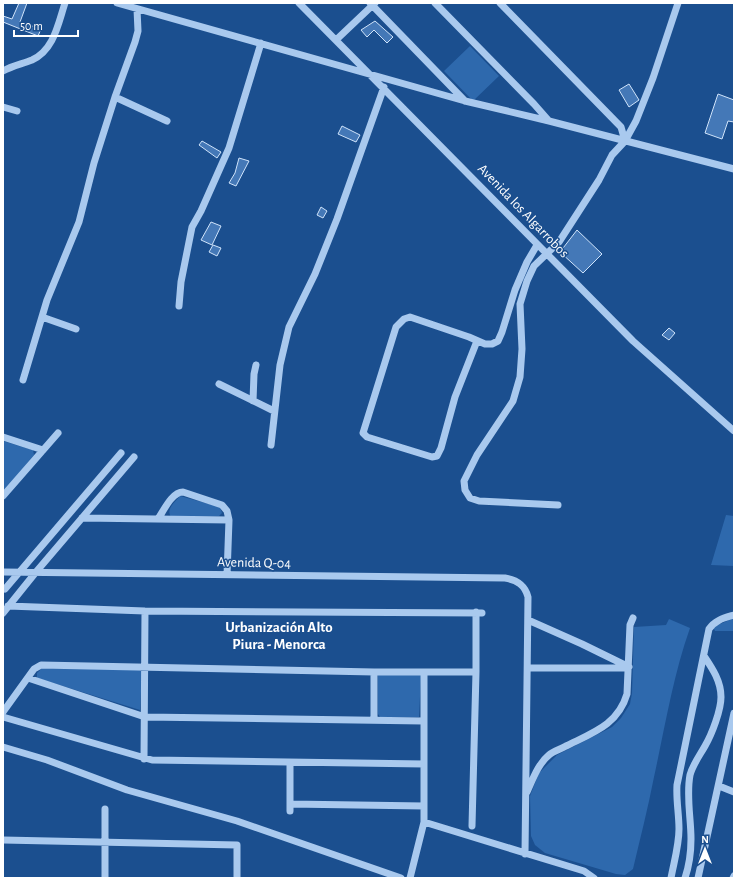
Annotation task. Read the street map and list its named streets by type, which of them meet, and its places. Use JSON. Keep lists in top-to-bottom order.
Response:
{
  "streets": {
    "street": ["Avenida los Algarrobos", "Avenida Q-04"]
  },
  "districts": ["Urbanización Alto Piura - Menorca"],
  "scale_bar": "50 m",
  "north": "top"
}
